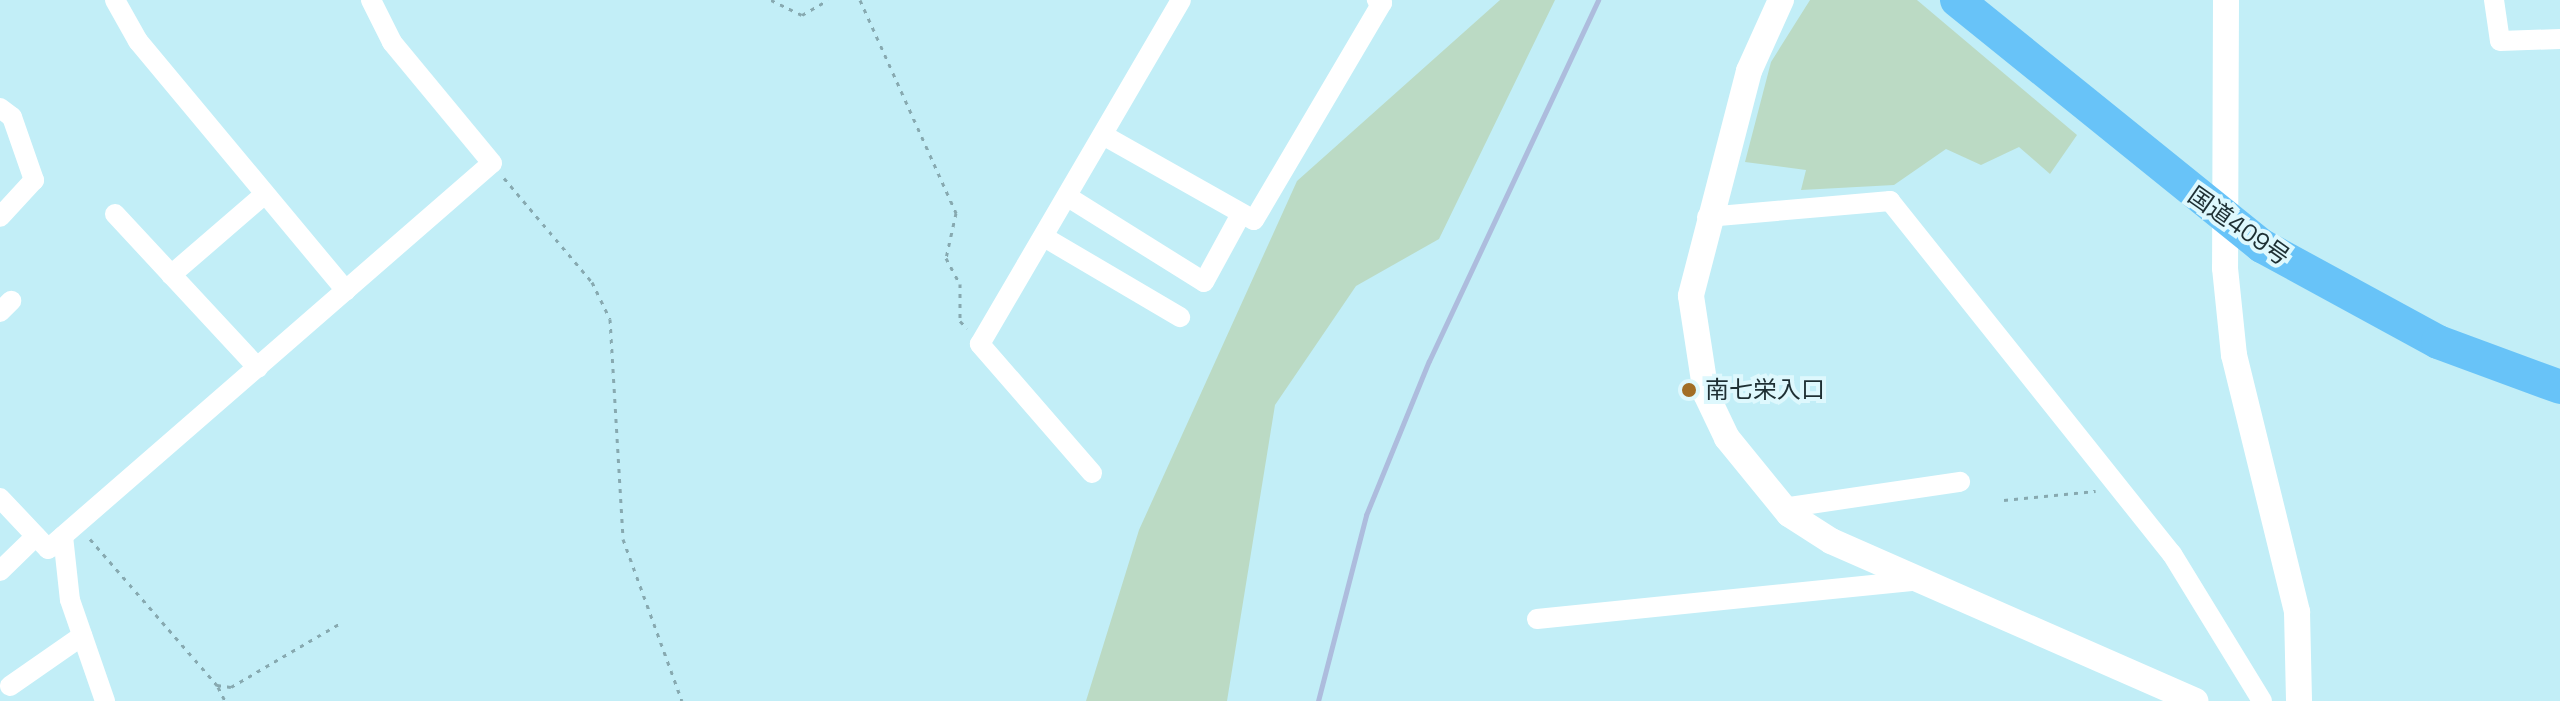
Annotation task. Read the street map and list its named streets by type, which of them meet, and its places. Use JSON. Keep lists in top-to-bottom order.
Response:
{
  "streets": {
    "highway": ["国道409号"]
  },
  "places": ["南七栄入口"]
}
